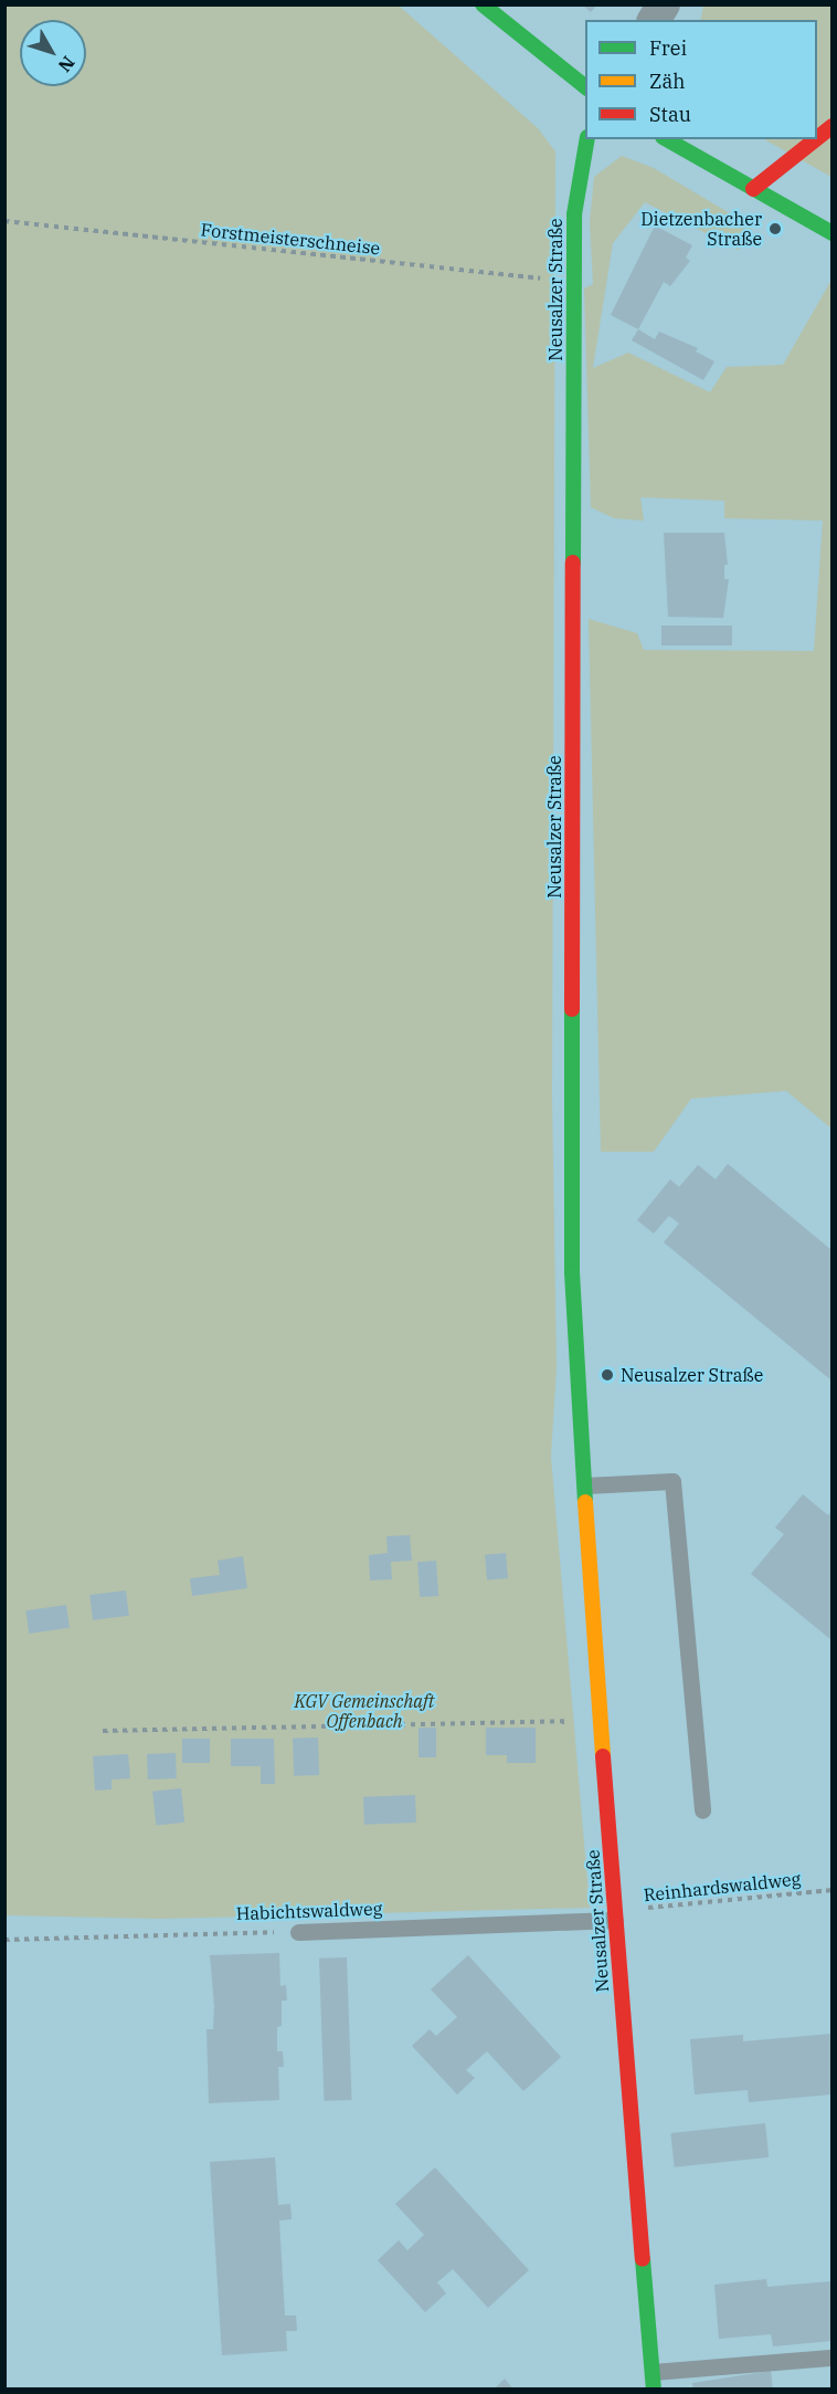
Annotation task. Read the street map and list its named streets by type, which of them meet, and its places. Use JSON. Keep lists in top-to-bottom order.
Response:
{
  "streets": {
    "street": ["Neusalzer Straße"],
    "lane": ["Habichtswaldweg"],
    "path": ["Forstmeisterschneise", "Reinhardswaldweg"]
  },
  "crossings": [
    ["Forstmeisterschneise", "Neusalzer Straße"],
    ["Neusalzer Straße", "Reinhardswaldweg"],
    ["Neusalzer Straße", "Habichtswaldweg"],
    ["Reinhardswaldweg", "Habichtswaldweg"]
  ],
  "parks": ["KGV Gemeinschaft Offenbach"],
  "places": ["Dietzenbacher Straße", "Neusalzer Straße"],
  "legend": ["Frei", "Zäh", "Stau"],
  "north": "bottom right"
}
